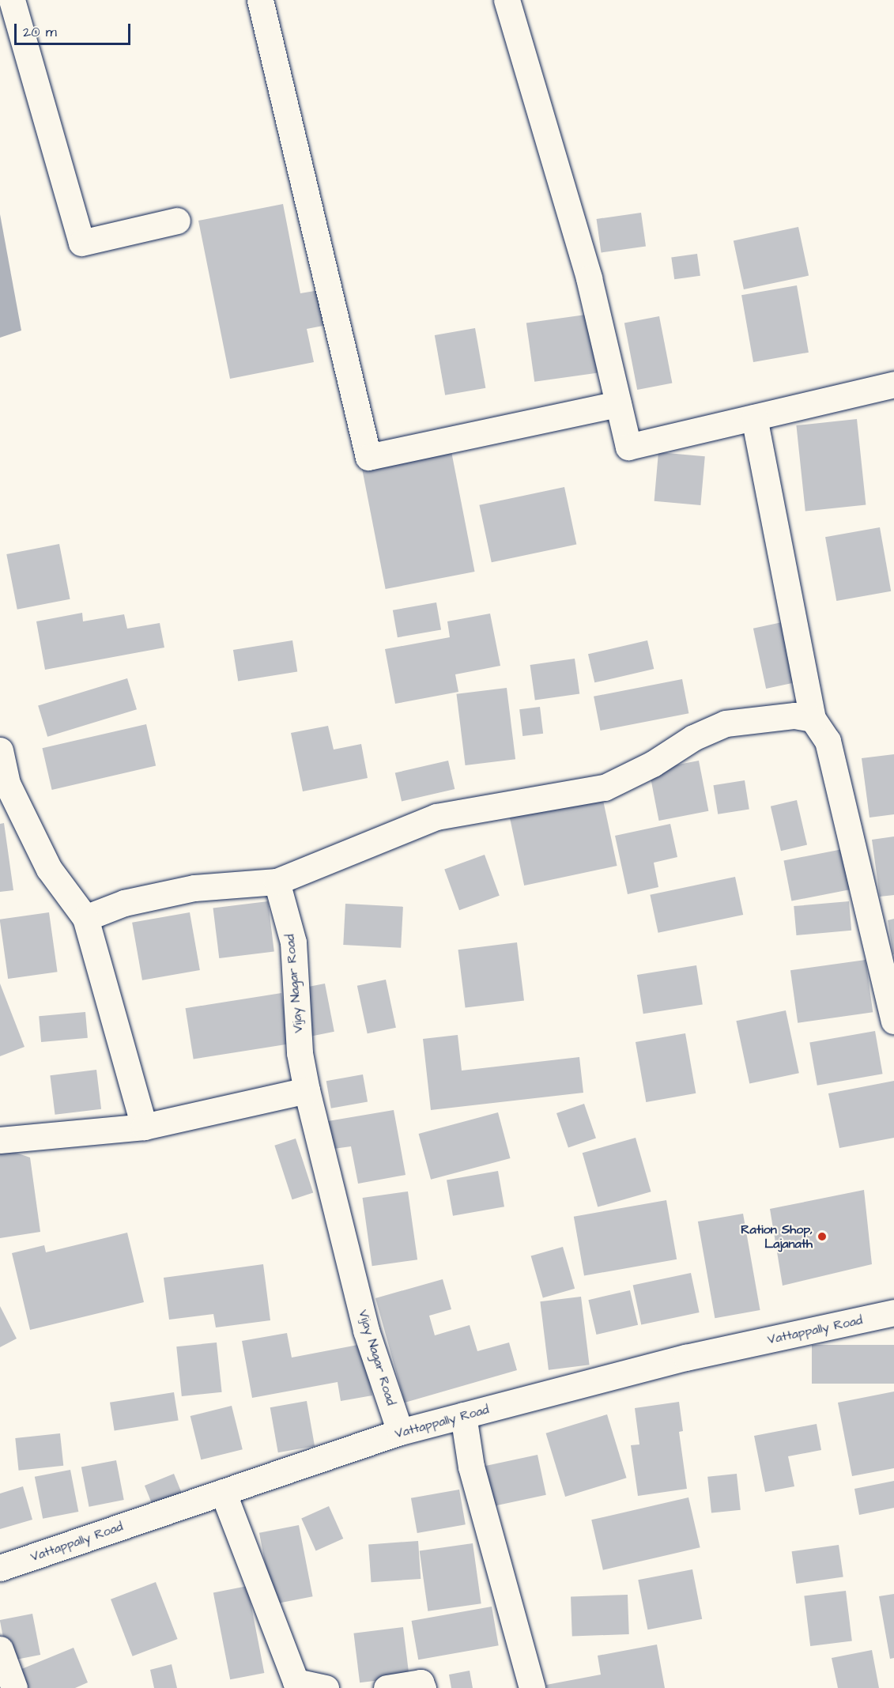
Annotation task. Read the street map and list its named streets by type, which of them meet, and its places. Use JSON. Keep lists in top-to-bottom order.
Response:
{
  "streets": {
    "street": ["Vijay Nagar Road", "Vattappally Road"]
  },
  "crossings": [
    ["Vijay Nagar Road", "Vattappally Road"]
  ],
  "places": ["Ration Shop, Lajanath"],
  "scale_bar": "20 m"
}
